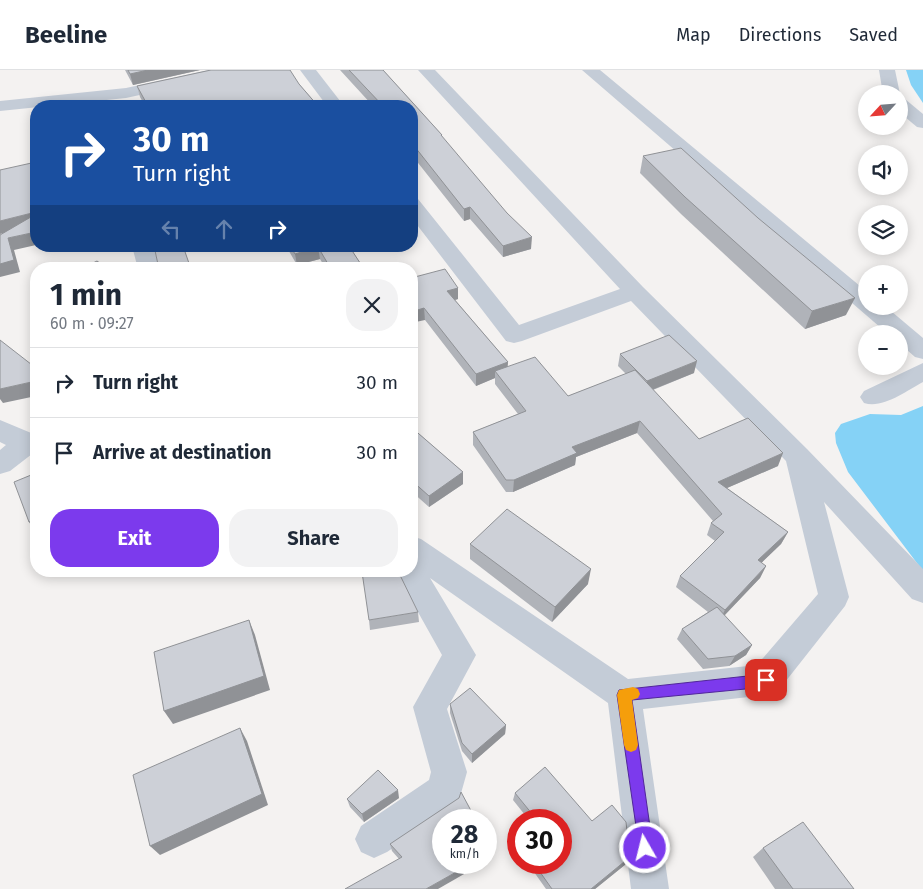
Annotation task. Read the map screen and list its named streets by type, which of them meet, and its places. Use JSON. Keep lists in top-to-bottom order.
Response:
{
  "north": "bottom left",
  "page": {
    "header": "Beeline",
    "nav": ["Map", "Directions", "Saved"],
    "map_buttons": ["+", "−"],
    "turn": ["30 m", "Turn right"],
    "heading": ["1 min", "60 m · 09:27"],
    "list": [
      {
        "name": "Turn right",
        "value": "30 m"
      },
      {
        "name": "Arrive at destination",
        "value": "30 m"
      }
    ],
    "buttons": ["Exit", "Share"],
    "speed": "28 km/h",
    "limit": "30"
  }
}
